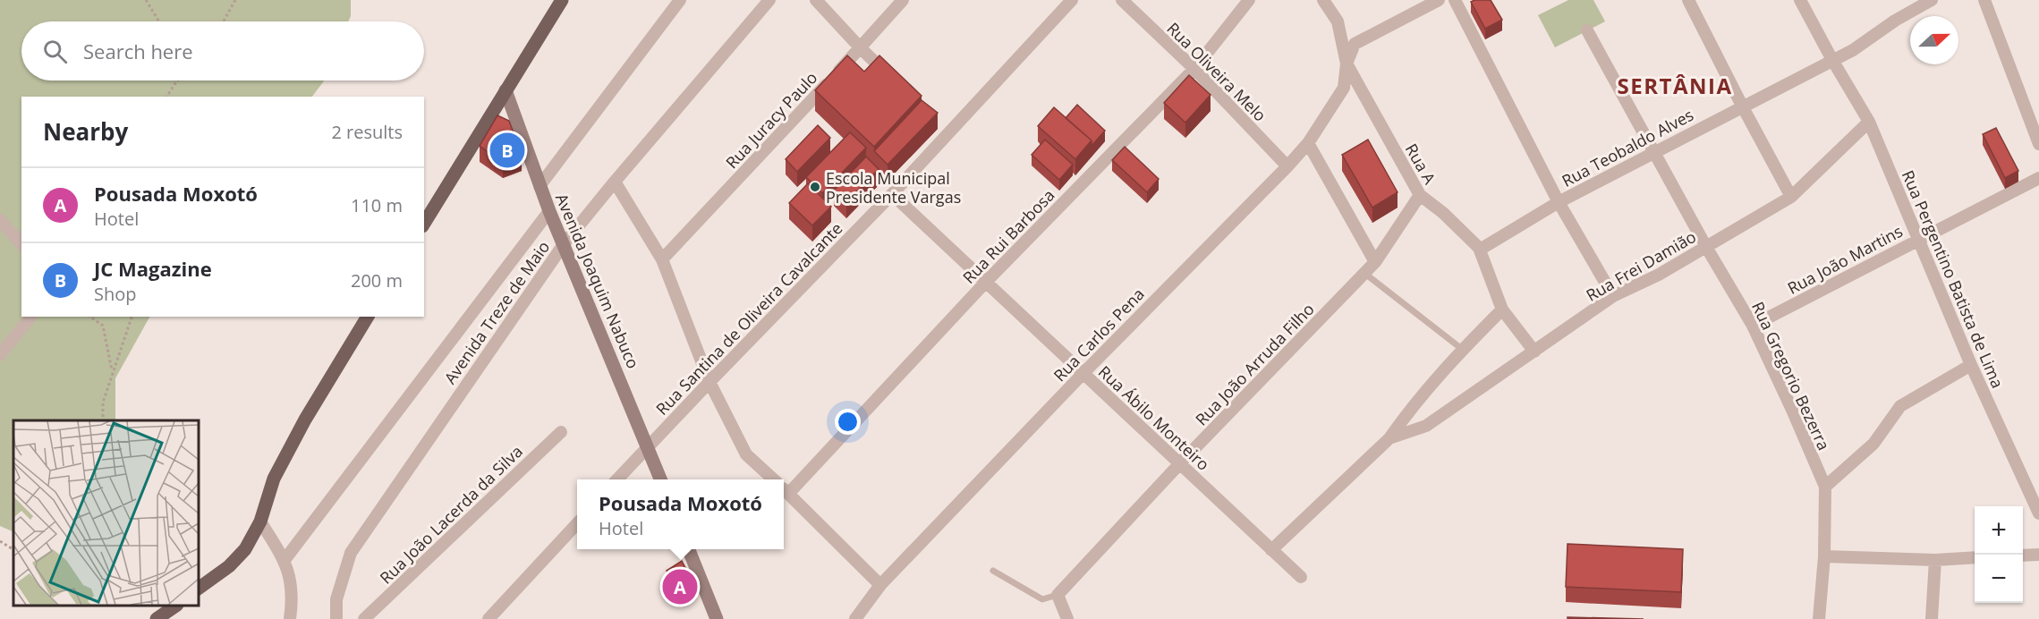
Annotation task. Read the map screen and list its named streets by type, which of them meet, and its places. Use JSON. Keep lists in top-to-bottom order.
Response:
{
  "streets": {
    "main road": ["Avenida Joaquim Nabuco"],
    "street": [
      "Rua Oliveira Melo",
      "Rua Juracy Paulo",
      "Rua Teobaldo Alves",
      "Rua A",
      "Rua Rui Barbosa",
      "Rua João Martins",
      "Rua Frei Damião",
      "Rua Pergentino Batista de Lima",
      "Avenida Treze de Maio",
      "Rua Santina de Oliveira Cavalcante",
      "Rua Carlos Pena",
      "Rua João Arruda Filho",
      "Rua Gregorio Bezerra",
      "Rua Ábilo Monteiro",
      "Rua João Lacerda da Silva"
    ]
  },
  "crossings": [
    ["Rua Oliveira Melo", "Rua Rui Barbosa"],
    ["Rua Oliveira Melo", "Rua Carlos Pena"],
    ["Rua Teobaldo Alves", "Rua A"],
    ["Rua Teobaldo Alves", "Rua Pergentino Batista de Lima"],
    ["Rua Teobaldo Alves", "Rua Gregorio Bezerra"],
    ["Rua A", "Rua Frei Damião"],
    ["Rua A", "Rua Carlos Pena"],
    ["Rua A", "Rua João Arruda Filho"],
    ["Rua Rui Barbosa", "Rua Ábilo Monteiro"],
    ["Rua João Martins", "Rua Pergentino Batista de Lima"],
    ["Rua João Martins", "Rua Gregorio Bezerra"],
    ["Rua Frei Damião", "Rua Pergentino Batista de Lima"],
    ["Rua Frei Damião", "Rua Gregorio Bezerra"],
    ["Rua Frei Damião", "Rua Ábilo Monteiro"],
    ["Avenida Joaquim Nabuco", "Avenida Treze de Maio"],
    ["Avenida Joaquim Nabuco", "Rua Santina de Oliveira Cavalcante"],
    ["Rua Santina de Oliveira Cavalcante", "Rua Ábilo Monteiro"],
    ["Rua Carlos Pena", "Rua Ábilo Monteiro"],
    ["Rua João Arruda Filho", "Rua Ábilo Monteiro"]
  ],
  "districts": ["SERTÂNIA"],
  "places": ["Escola Municipal Presidente Vargas"],
  "north": "right",
  "page": {
    "search": "Search here",
    "heading": ["Nearby", "2 results"],
    "pins": ["B", "A"],
    "list": [
      {
        "mark": "A",
        "name": "Pousada Moxotó",
        "note": "Hotel",
        "value": "110 m"
      },
      {
        "mark": "B",
        "name": "JC Magazine",
        "note": "Shop",
        "value": "200 m"
      }
    ],
    "popup": ["Pousada Moxotó", "Hotel"],
    "map_buttons": ["+", "−"]
  }
}
